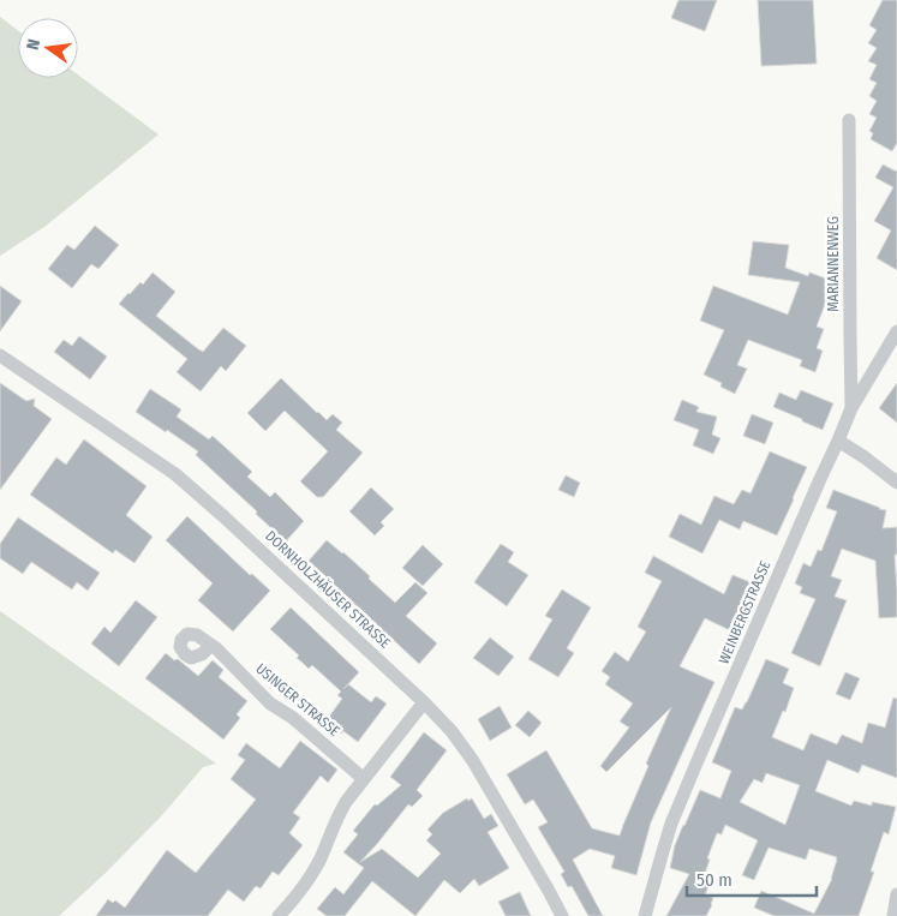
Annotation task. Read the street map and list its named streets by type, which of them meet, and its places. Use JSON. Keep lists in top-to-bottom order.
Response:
{
  "streets": {
    "street": [
      "MARIANNENWEG",
      "DORNHOLZHÄUSER STRASSE",
      "WEINBERGSTRASSE",
      "USINGER STRASSE"
    ]
  },
  "crossings": [
    ["MARIANNENWEG", "WEINBERGSTRASSE"]
  ],
  "scale_bar": "50 m",
  "north": "left"
}
